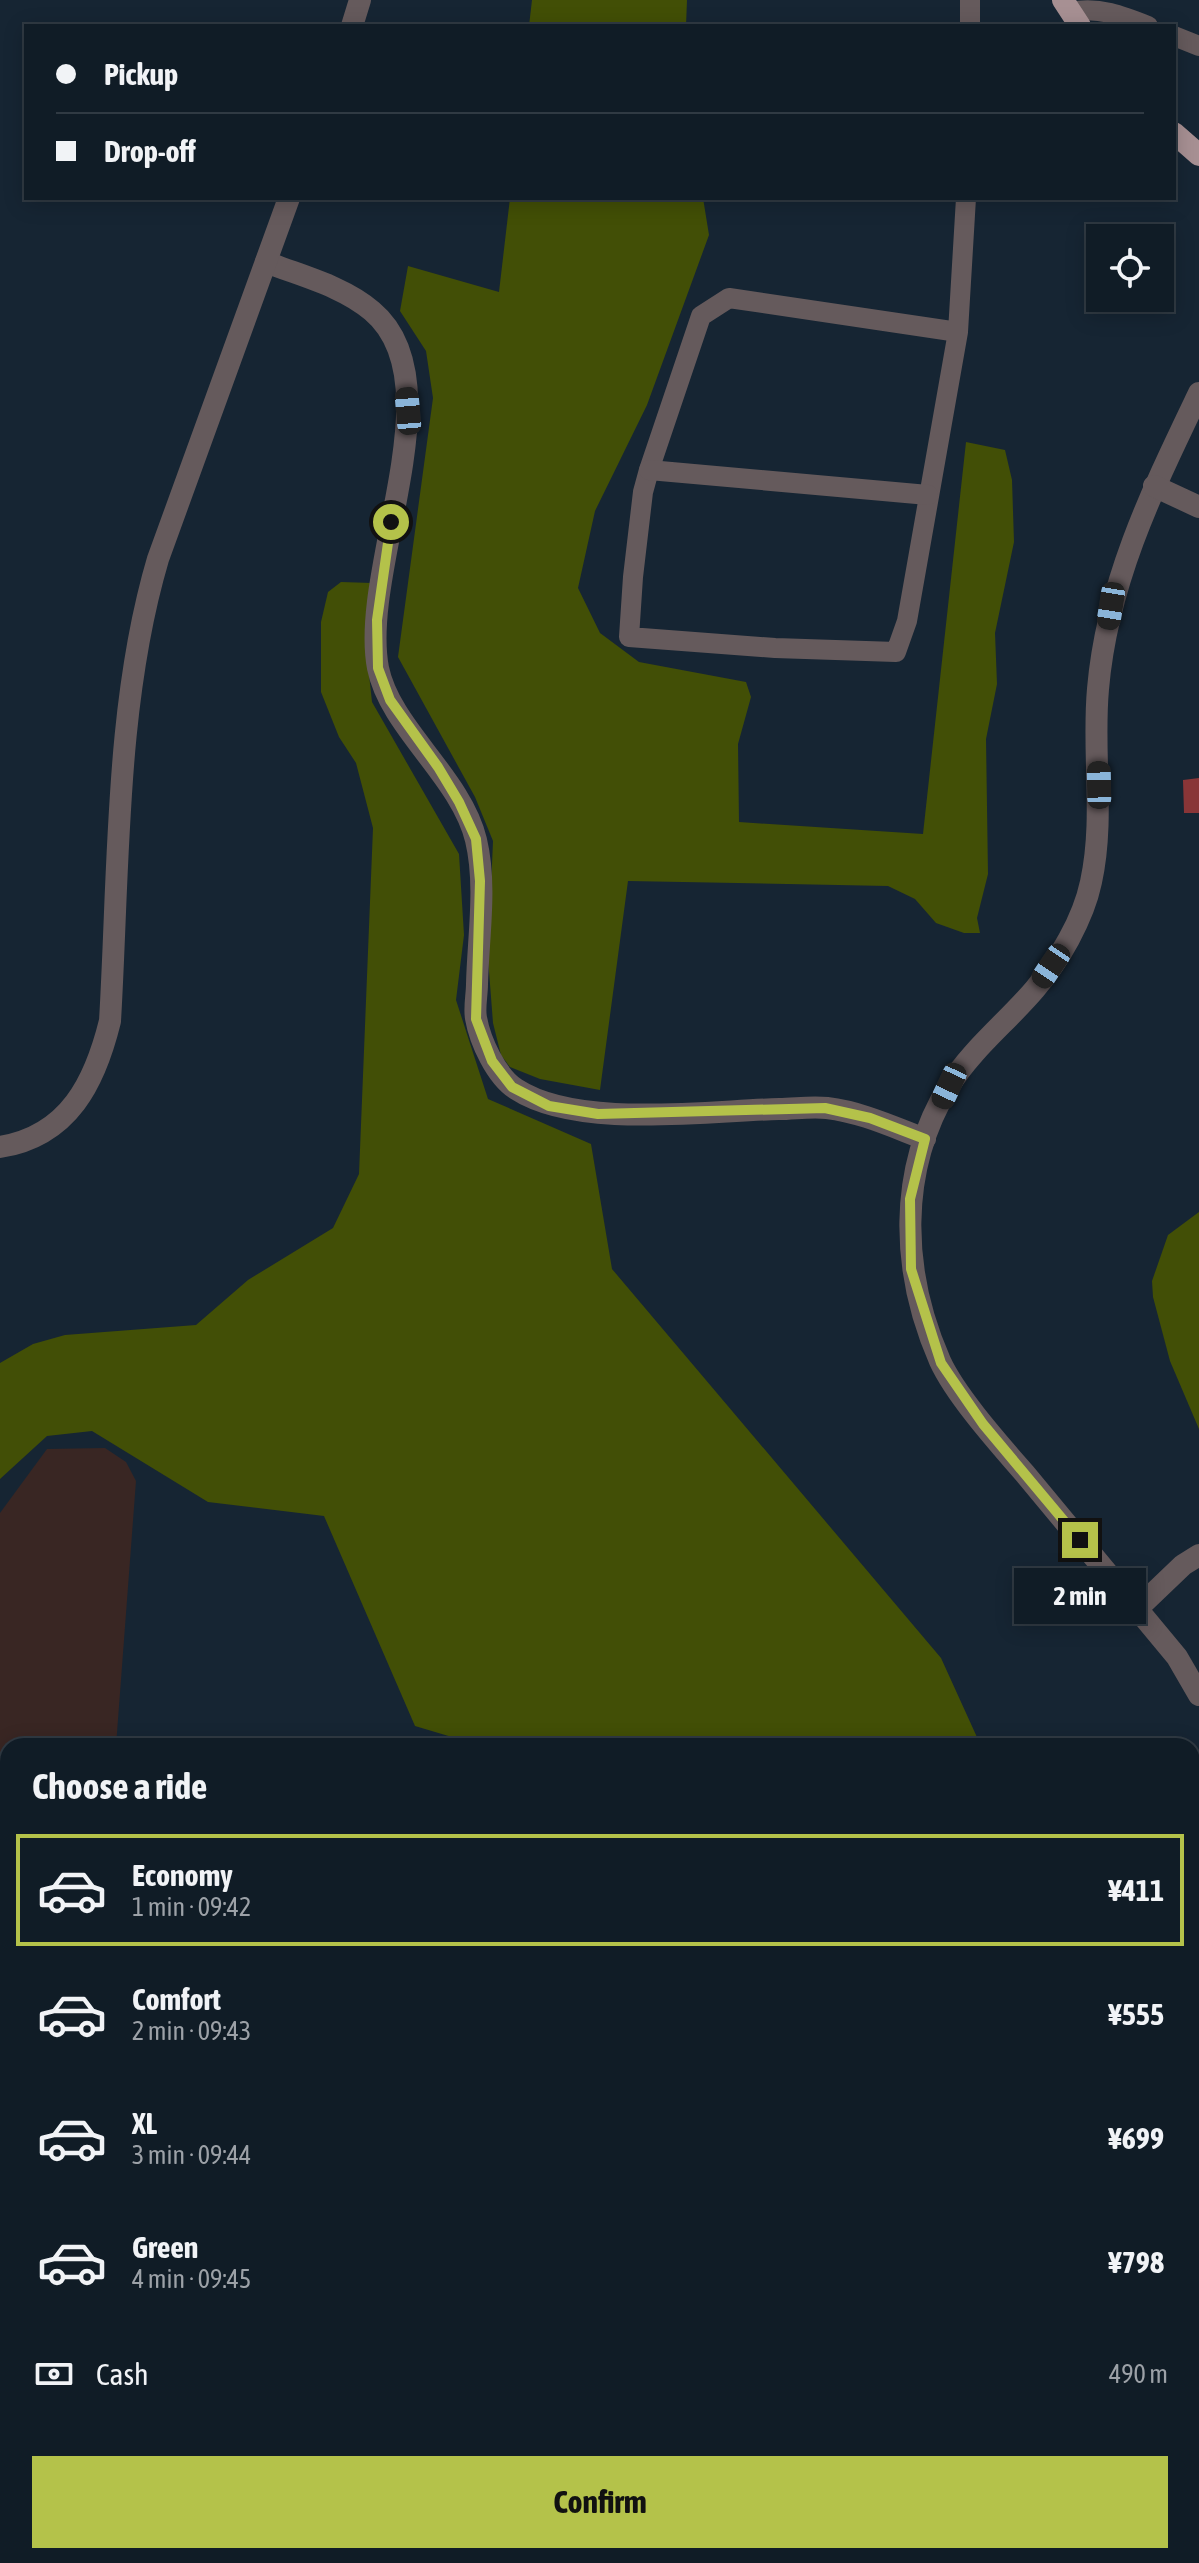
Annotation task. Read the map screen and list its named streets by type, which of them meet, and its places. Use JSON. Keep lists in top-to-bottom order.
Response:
{
  "page": {
    "banner": ["Pickup", "Drop-off"],
    "bubble": "2 min",
    "heading": "Choose a ride",
    "list": [
      {
        "name": "Economy",
        "note": "1 min · 09:42",
        "value": "¥411"
      },
      {
        "name": "Comfort",
        "note": "2 min · 09:43",
        "value": "¥555"
      },
      {
        "name": "XL",
        "note": "3 min · 09:44",
        "value": "¥699"
      },
      {
        "name": "Green",
        "note": "4 min · 09:45",
        "value": "¥798"
      }
    ],
    "pay": ["Cash", "490 m"],
    "buttons": "Confirm"
  }
}
